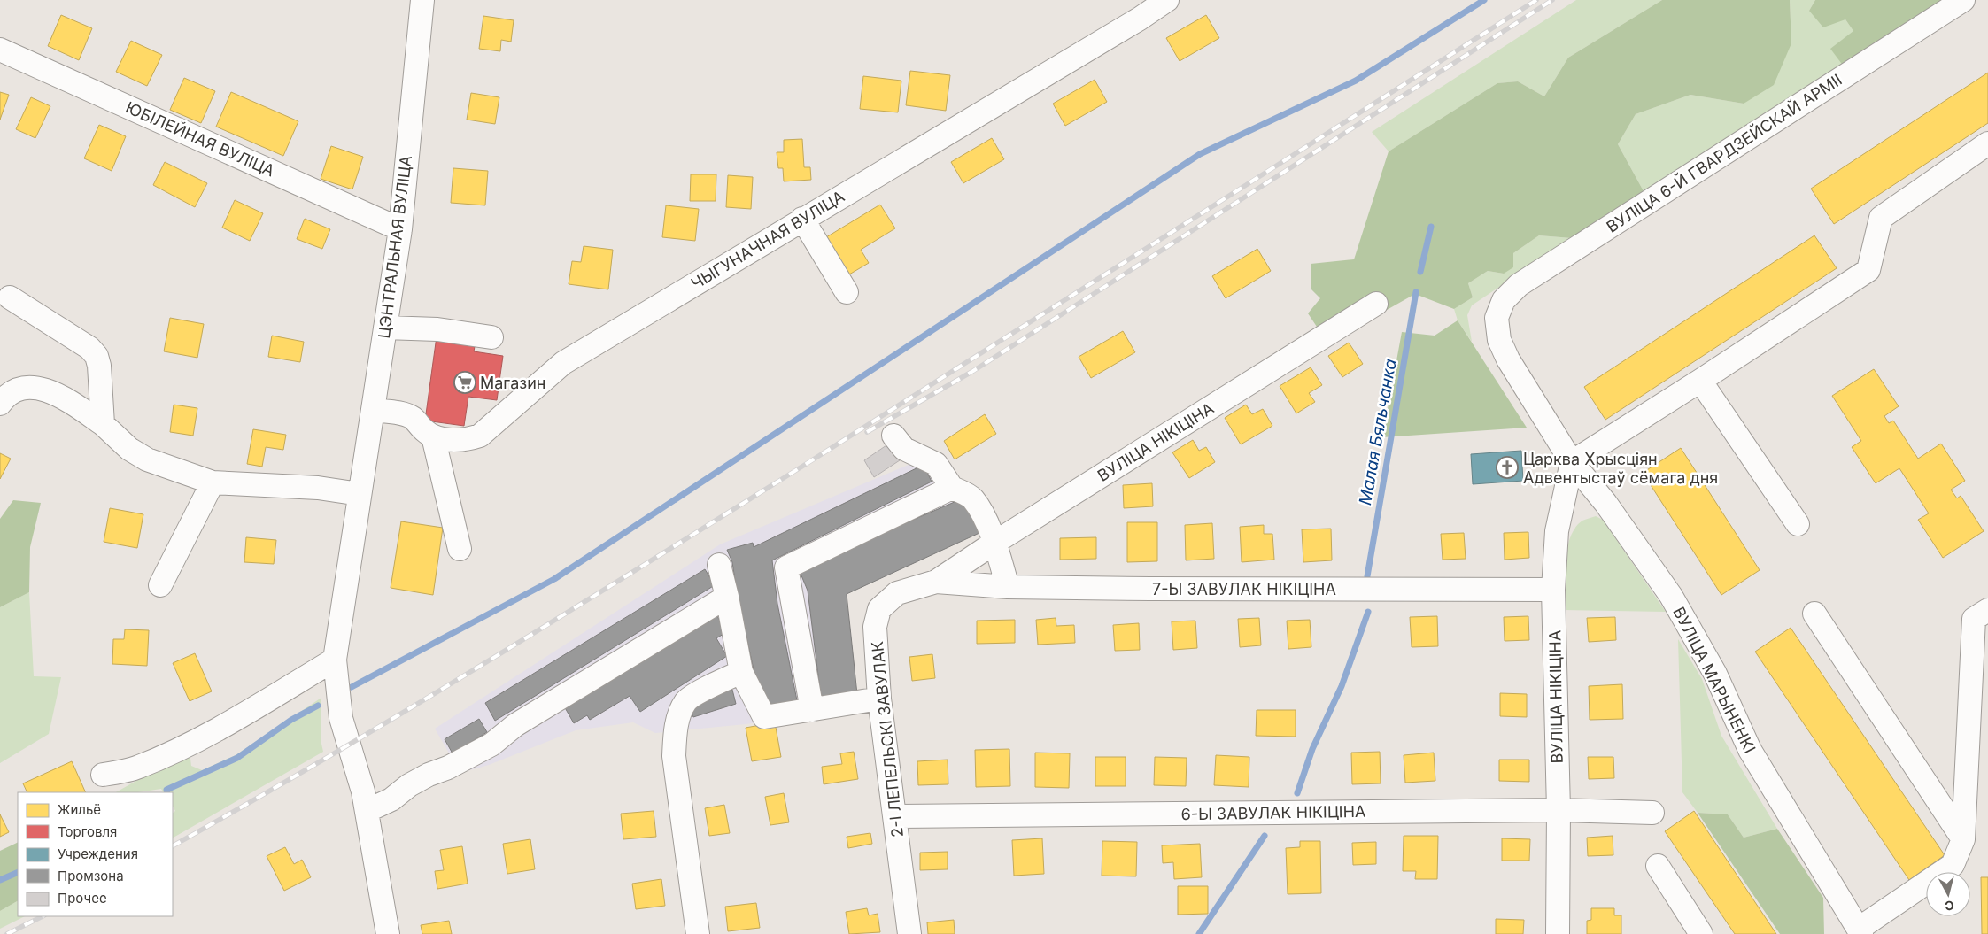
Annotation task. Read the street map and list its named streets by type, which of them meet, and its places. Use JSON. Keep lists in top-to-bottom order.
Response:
{
  "streets": {
    "street": [
      "ЮБІЛЕЙНАЯ ВУЛІЦА",
      "ВУЛІЦА 6-Й ГВАРДЗЕЙСКАЙ АРМІІ",
      "ЧЫГУНАЧНАЯ ВУЛІЦА",
      "ЦЭНТРАЛЬНАЯ ВУЛІЦА",
      "ВУЛІЦА НІКІЦІНА",
      "7-Ы ЗАВУЛАК НІКІЦІНА",
      "ВУЛІЦА МАРЫНЕНКІ",
      "2-І ЛЕПЕЛЬСКІ ЗАВУЛАК",
      "6-Ы ЗАВУЛАК НІКІЦІНА"
    ]
  },
  "crossings": [
    ["ЮБІЛЕЙНАЯ ВУЛІЦА", "ЦЭНТРАЛЬНАЯ ВУЛІЦА"],
    ["ВУЛІЦА 6-Й ГВАРДЗЕЙСКАЙ АРМІІ", "ВУЛІЦА МАРЫНЕНКІ"],
    ["ВУЛІЦА НІКІЦІНА", "7-Ы ЗАВУЛАК НІКІЦІНА"],
    ["ВУЛІЦА НІКІЦІНА", "ВУЛІЦА МАРЫНЕНКІ"],
    ["ВУЛІЦА НІКІЦІНА", "2-І ЛЕПЕЛЬСКІ ЗАВУЛАК"],
    ["ВУЛІЦА НІКІЦІНА", "6-Ы ЗАВУЛАК НІКІЦІНА"],
    ["7-Ы ЗАВУЛАК НІКІЦІНА", "2-І ЛЕПЕЛЬСКІ ЗАВУЛАК"],
    ["2-І ЛЕПЕЛЬСКІ ЗАВУЛАК", "6-Ы ЗАВУЛАК НІКІЦІНА"]
  ],
  "water": ["Малая Бяльчанка"],
  "places": {
    "supermarket": ["Магазин"],
    "church": ["Царква Хрысціян Адвентыстаў сёмага дня"]
  },
  "legend": [
    "Жильё",
    "Торговля",
    "Учреждения",
    "Промзона",
    "Прочее"
  ],
  "north": "bottom"
}
